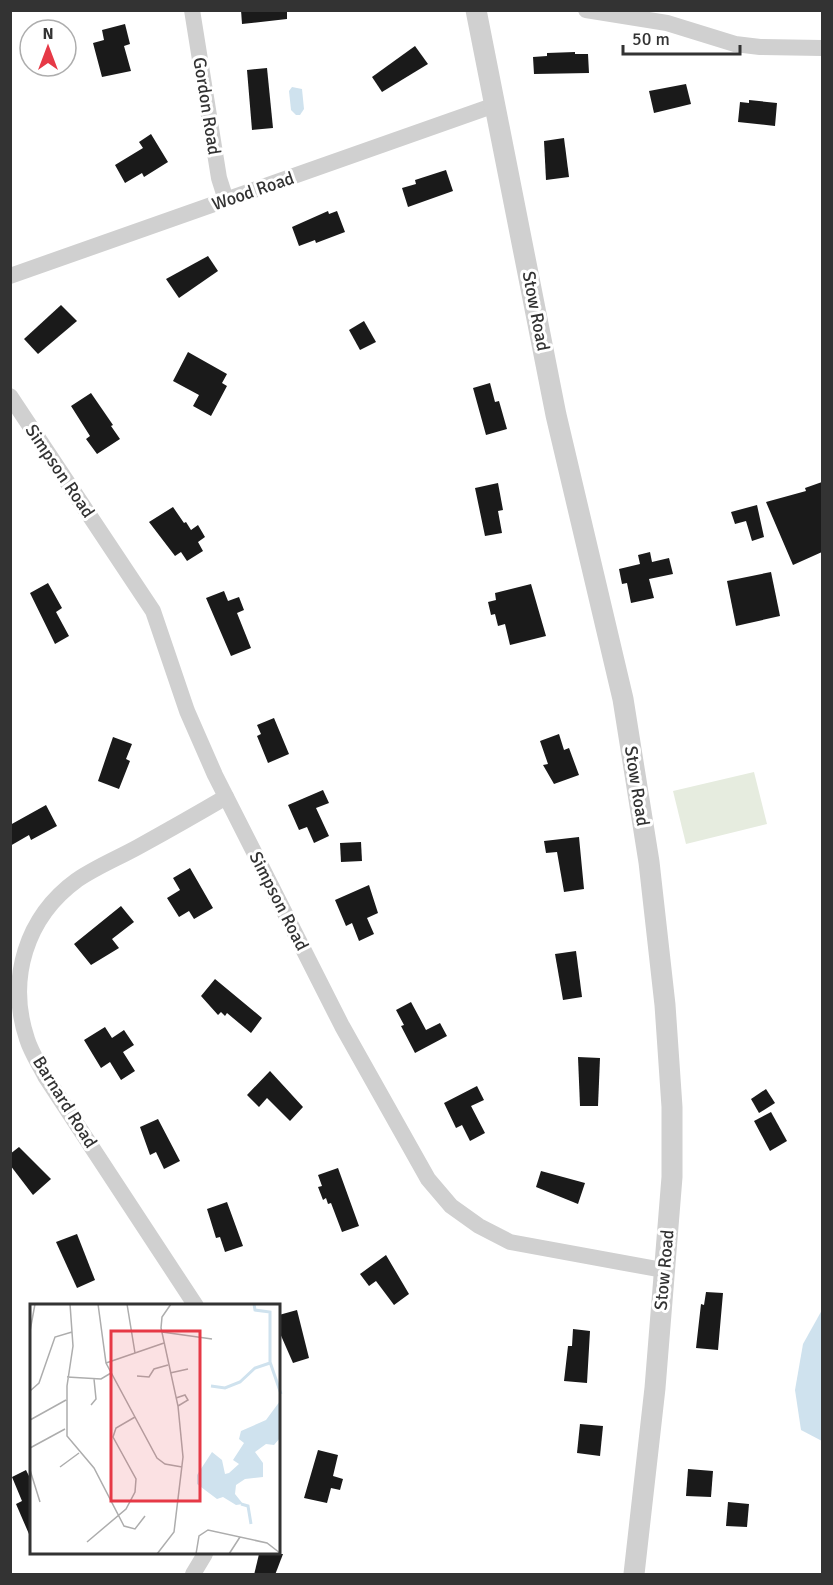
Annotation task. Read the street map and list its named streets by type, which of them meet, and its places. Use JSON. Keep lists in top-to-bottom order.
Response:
{
  "streets": {
    "street": [
      "Gordon Road",
      "Wood Road",
      "Stow Road",
      "Simpson Road",
      "Barnard Road"
    ]
  },
  "crossings": [
    ["Gordon Road", "Wood Road"],
    ["Wood Road", "Stow Road"],
    ["Stow Road", "Simpson Road"],
    ["Simpson Road", "Barnard Road"]
  ],
  "scale_bar": "50 m",
  "north": "top"
}
